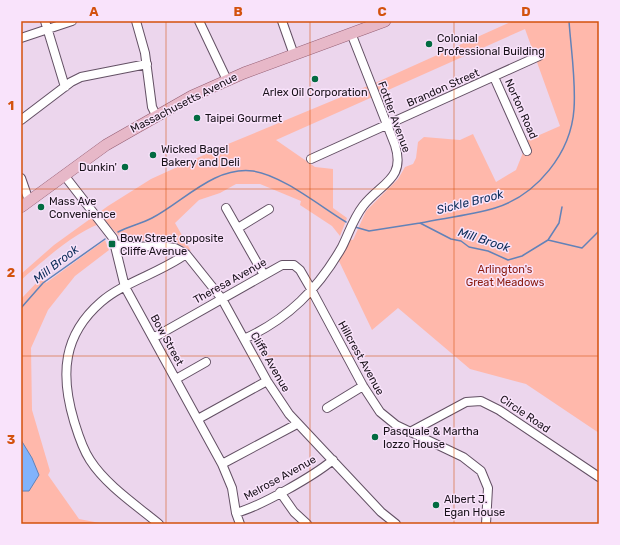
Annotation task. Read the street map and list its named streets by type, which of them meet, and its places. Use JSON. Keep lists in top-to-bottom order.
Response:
{
  "streets": {
    "main road": ["Massachusetts Avenue"],
    "street": [
      "Brandon Street",
      "Norton Road",
      "Fottler Avenue",
      "Theresa Avenue",
      "Bow Street",
      "Hillcrest Avenue",
      "Cliffe Avenue",
      "Circle Road",
      "Melrose Avenue"
    ]
  },
  "crossings": [
    ["Brandon Street", "Norton Road"],
    ["Brandon Street", "Fottler Avenue"],
    ["Massachusetts Avenue", "Fottler Avenue"],
    ["Massachusetts Avenue", "Bow Street"],
    ["Fottler Avenue", "Theresa Avenue"],
    ["Fottler Avenue", "Hillcrest Avenue"],
    ["Fottler Avenue", "Cliffe Avenue"],
    ["Theresa Avenue", "Bow Street"],
    ["Theresa Avenue", "Hillcrest Avenue"],
    ["Theresa Avenue", "Cliffe Avenue"],
    ["Bow Street", "Melrose Avenue"],
    ["Hillcrest Avenue", "Circle Road"],
    ["Cliffe Avenue", "Melrose Avenue"]
  ],
  "water": ["Sickle Brook", "Mill Brook"],
  "parks": ["Arlington's Great Meadows"],
  "places": {
    "other": [
      "Colonial Professional Building",
      "Arlex Oil Corporation",
      "Taipei Gourmet",
      "Wicked Bagel Bakery and Deli",
      "Dunkin'",
      "Mass Ave Convenience",
      "Pasquale & Martha Iozzo House",
      "Albert J. Egan House"
    ],
    "transit": ["Bow Street opposite Cliffe Avenue"]
  },
  "grid": {
    "columns": [
      "A",
      "B",
      "C",
      "D"
    ],
    "rows": ["1", "2", "3"]
  }
}
